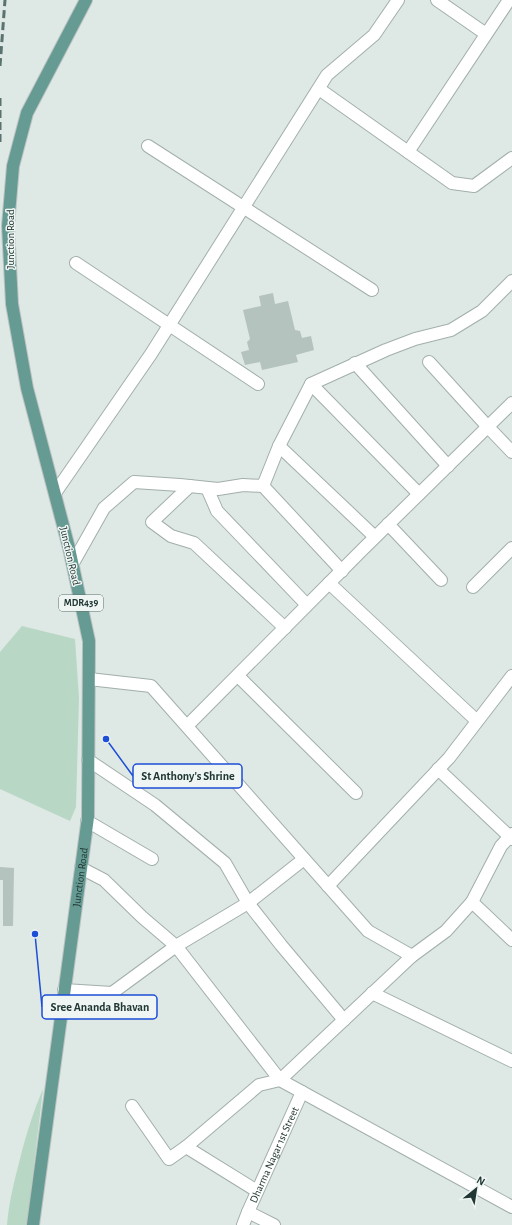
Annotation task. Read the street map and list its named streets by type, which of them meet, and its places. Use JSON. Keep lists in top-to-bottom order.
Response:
{
  "streets": {
    "main road": ["Junction Road", "MDR439"],
    "street": ["Dharma Nagar 1st Street"]
  },
  "places": ["St Anthony's Shrine", "Sree Ananda Bhavan"],
  "north": "top right"
}
